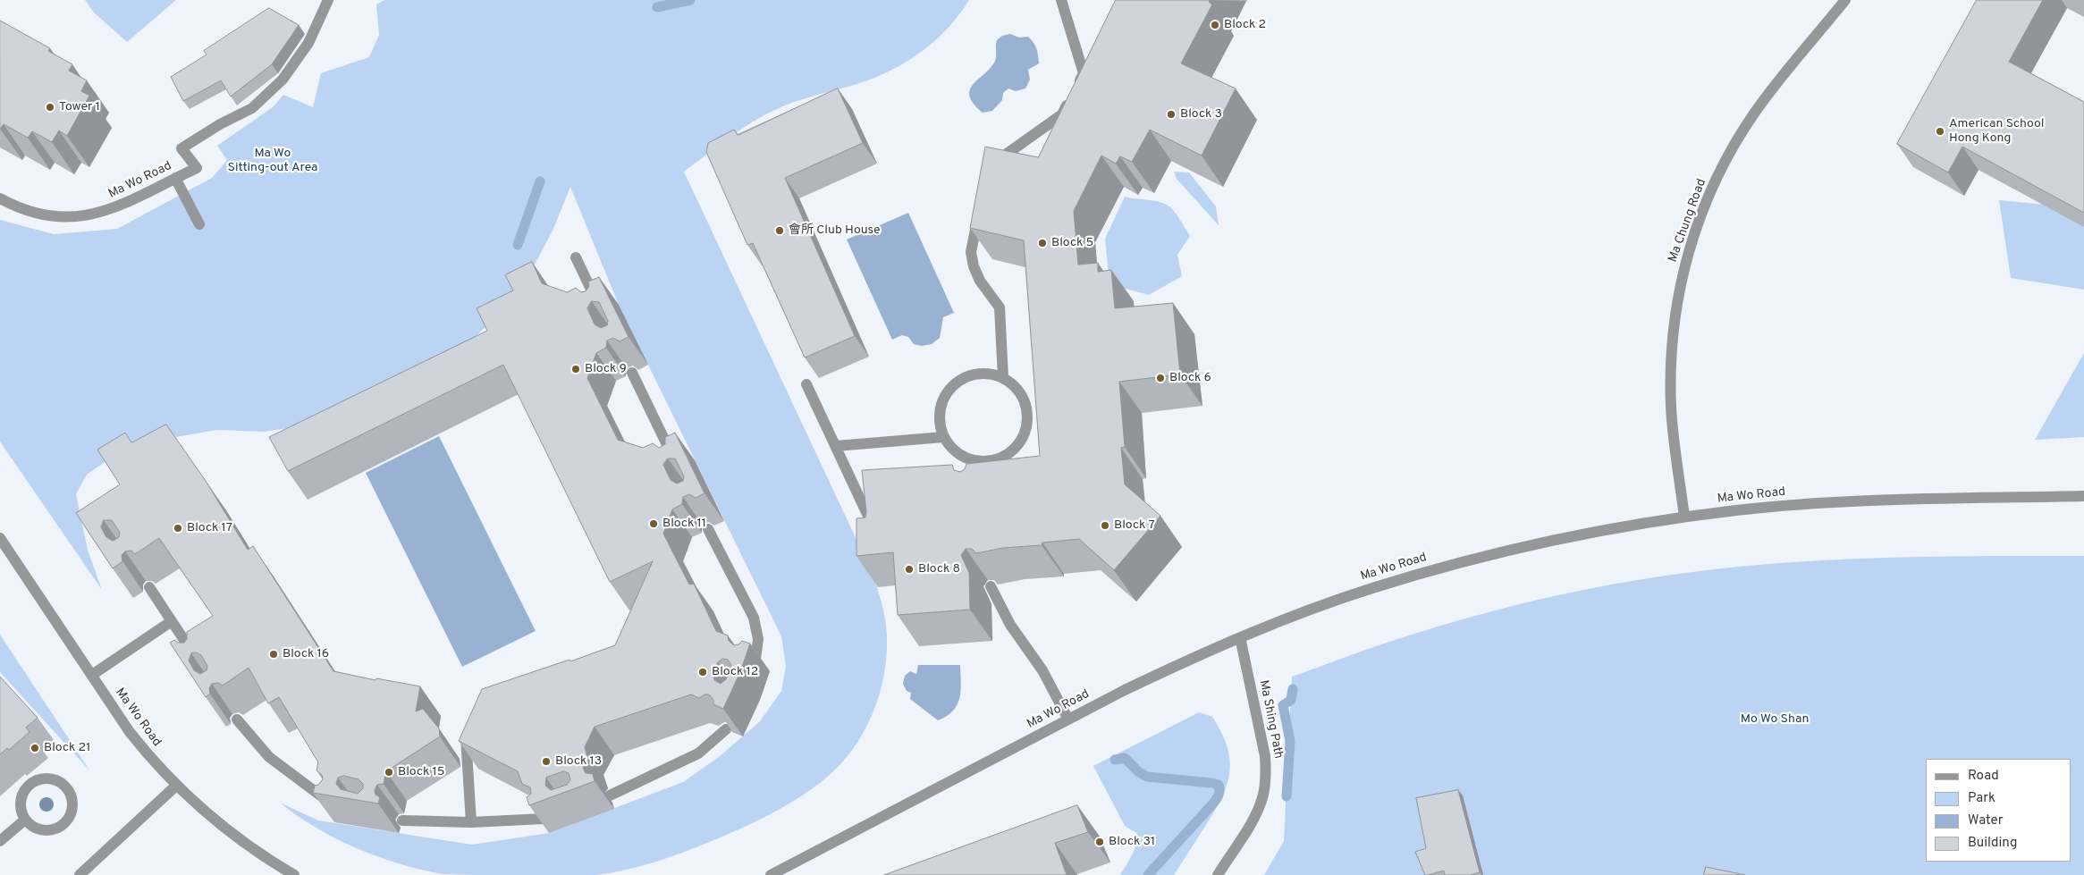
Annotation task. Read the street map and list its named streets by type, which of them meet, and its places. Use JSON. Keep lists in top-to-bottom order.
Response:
{
  "streets": {
    "street": ["Ma Wo Road", "Ma Chung Road", "Ma Shing Path"]
  },
  "crossings": [
    ["Ma Wo Road", "Ma Chung Road"],
    ["Ma Wo Road", "Ma Shing Path"]
  ],
  "parks": ["Ma Wo Sitting-out Area", "Mo Wo Shan"],
  "places": [
    "Block 2",
    "Tower 1",
    "Block 3",
    "American School Hong Kong",
    "會所 Club House",
    "Block 5",
    "Block 9",
    "Block 6",
    "Block 11",
    "Block 7",
    "Block 17",
    "Block 8",
    "Block 16",
    "Block 12",
    "Block 21",
    "Block 13",
    "Block 15",
    "Block 31"
  ],
  "legend": [
    "Road",
    "Park",
    "Water",
    "Building"
  ]
}
